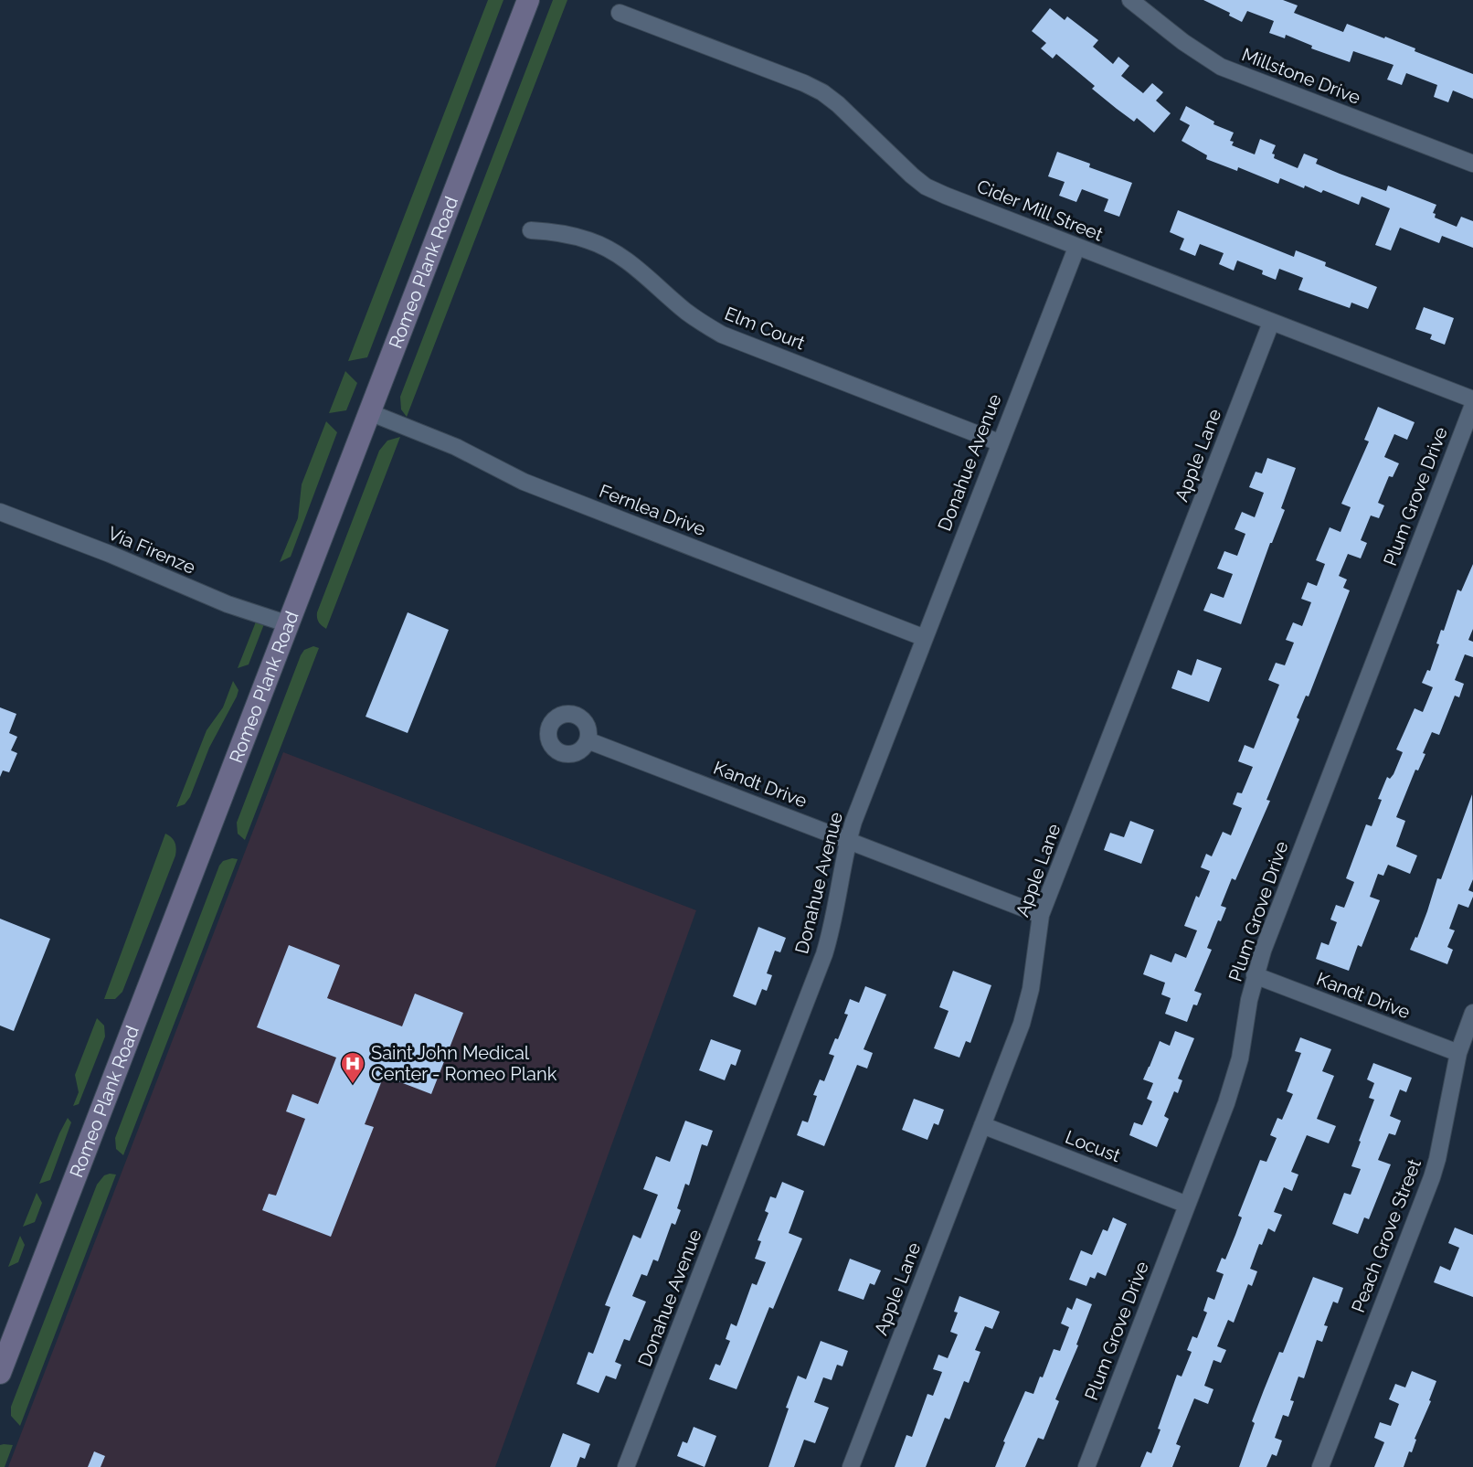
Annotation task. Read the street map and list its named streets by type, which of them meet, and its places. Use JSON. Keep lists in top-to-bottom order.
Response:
{
  "streets": {
    "main road": ["Romeo Plank Road"],
    "street": [
      "Millstone Drive",
      "Cider Mill Street",
      "Elm Court",
      "Apple Lane",
      "Donahue Avenue",
      "Plum Grove Drive",
      "Fernlea Drive",
      "Via Firenze",
      "Kandt Drive",
      "Locust",
      "Peach Grove Street"
    ]
  },
  "crossings": [
    ["Cider Mill Street", "Apple Lane"],
    ["Cider Mill Street", "Donahue Avenue"],
    ["Romeo Plank Road", "Fernlea Drive"],
    ["Romeo Plank Road", "Via Firenze"],
    ["Elm Court", "Donahue Avenue"],
    ["Apple Lane", "Kandt Drive"],
    ["Apple Lane", "Locust"],
    ["Donahue Avenue", "Fernlea Drive"],
    ["Donahue Avenue", "Kandt Drive"],
    ["Plum Grove Drive", "Kandt Drive"],
    ["Plum Grove Drive", "Locust"],
    ["Kandt Drive", "Peach Grove Street"]
  ],
  "places": {
    "hospital": ["Saint John Medical Center - Romeo Plank"]
  }
}
